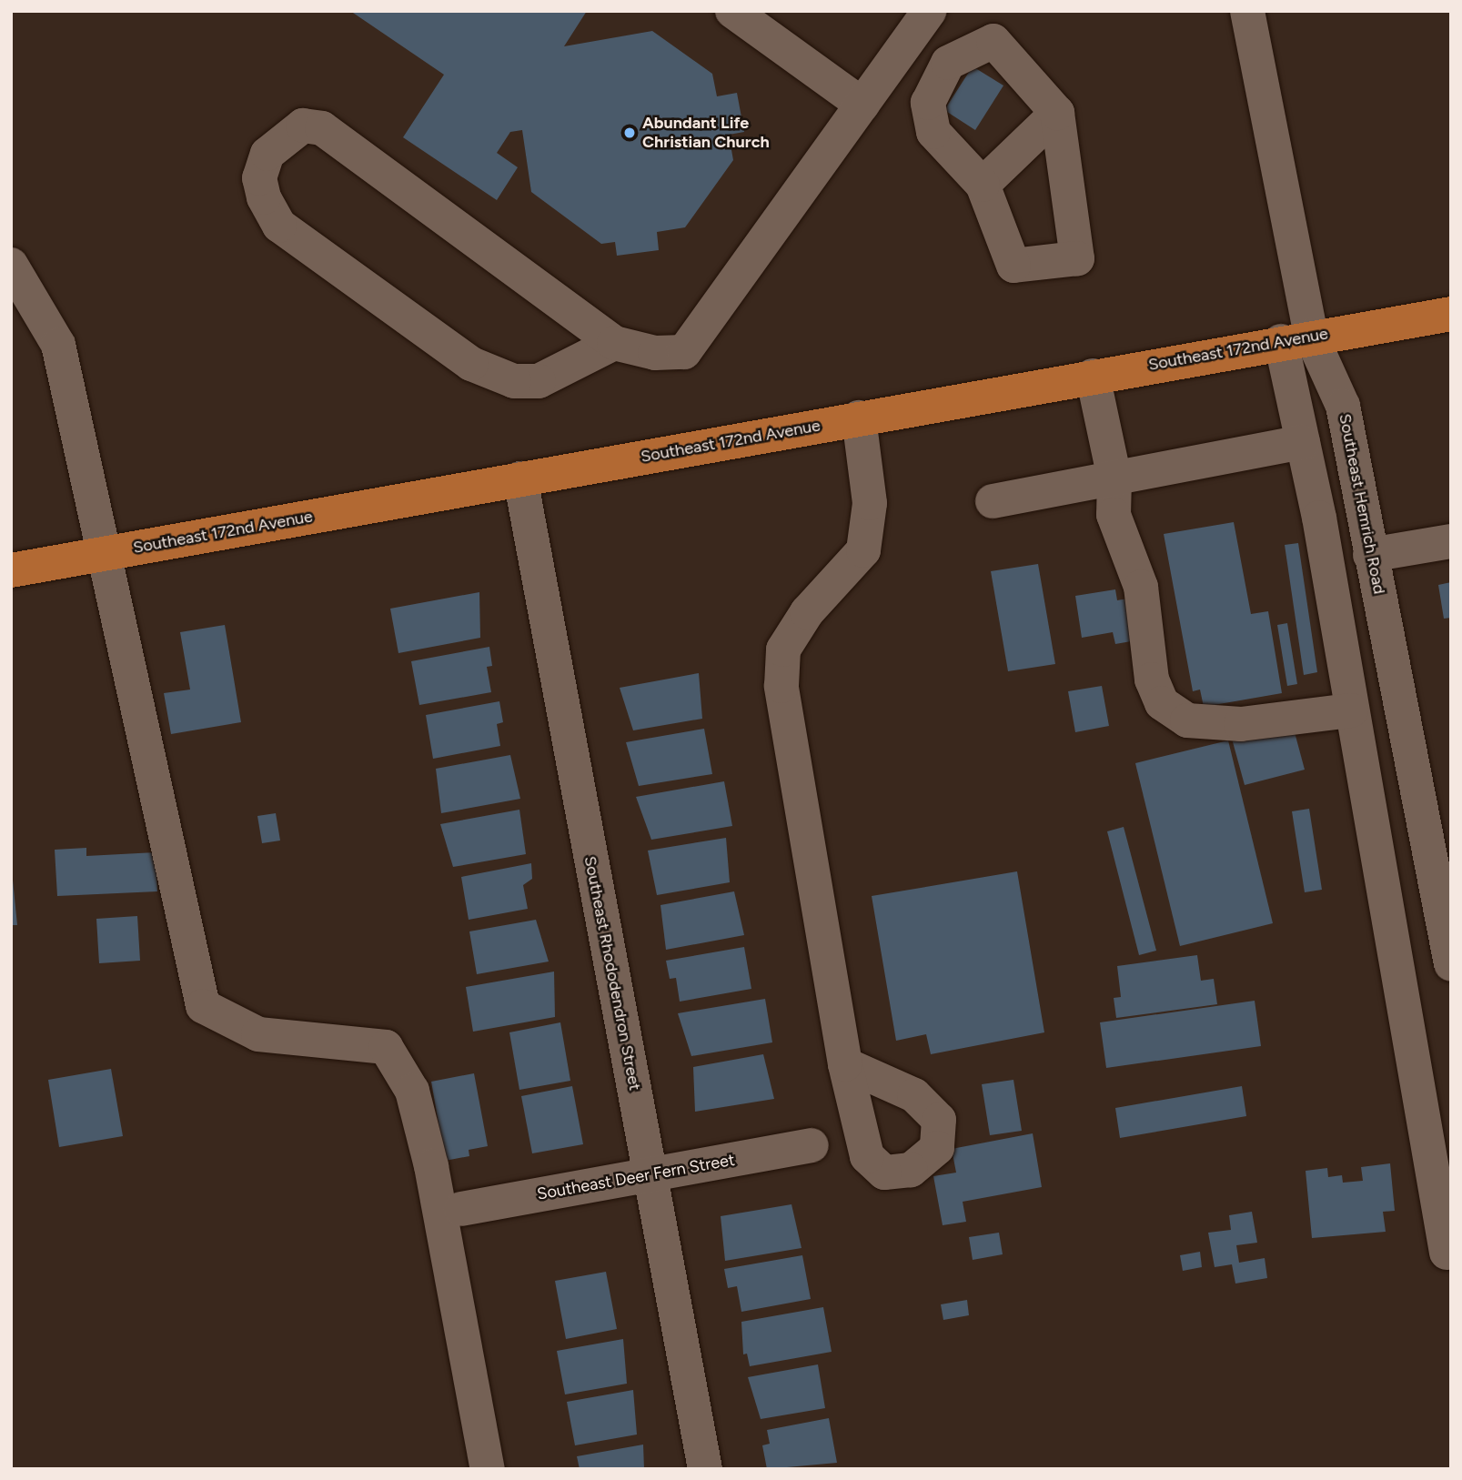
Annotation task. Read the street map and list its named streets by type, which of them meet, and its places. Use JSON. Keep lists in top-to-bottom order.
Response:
{
  "streets": {
    "main road": ["Southeast 172nd Avenue"],
    "street": ["Southeast Hemrich Road", "Southeast Rhododendron Street", "Southeast Deer Fern Street"]
  },
  "crossings": [
    ["Southeast 172nd Avenue", "Southeast Hemrich Road"],
    ["Southeast 172nd Avenue", "Southeast Rhododendron Street"],
    ["Southeast Rhododendron Street", "Southeast Deer Fern Street"]
  ],
  "places": ["Abundant Life Christian Church"]
}
